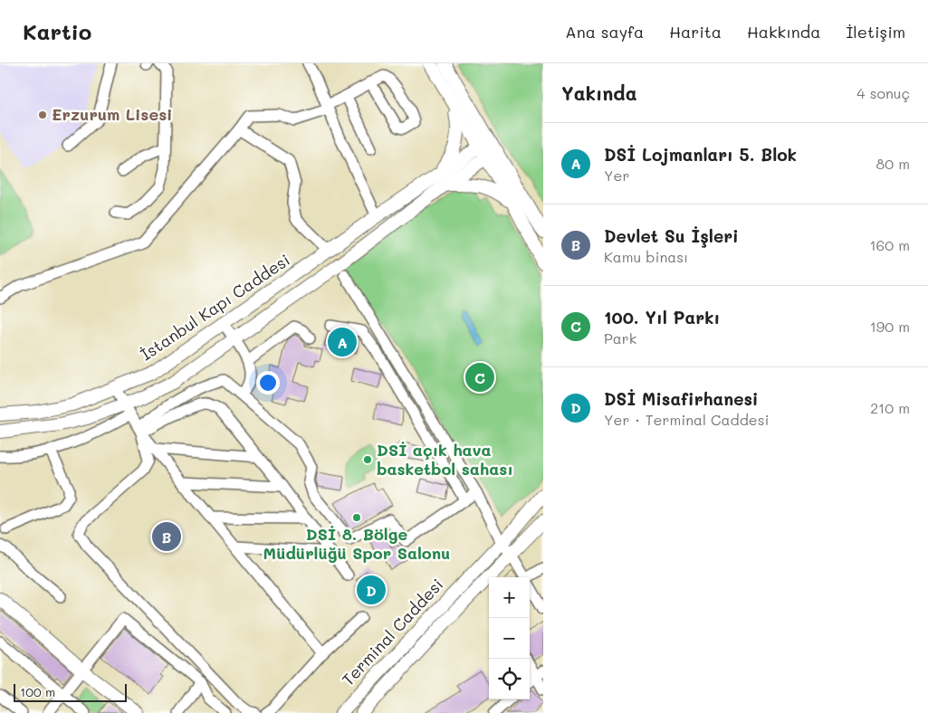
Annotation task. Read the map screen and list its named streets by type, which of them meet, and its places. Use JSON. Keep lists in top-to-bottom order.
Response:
{
  "streets": {
    "main road": ["İstanbul Kapı Caddesi", "Terminal Caddesi"]
  },
  "places": ["Erzurum Lisesi", "DSİ açık hava basketbol sahası", "DSİ 8. Bölge Müdürlüğü Spor Salonu"],
  "scale_bar": "100 m",
  "page": {
    "header": "Kartio",
    "nav": [
      "Ana sayfa",
      "Harita",
      "Hakkında",
      "İletişim"
    ],
    "heading": ["Yakında", "4 sonuç"],
    "list": [
      {
        "mark": "A",
        "name": "DSİ Lojmanları 5. Blok",
        "note": "Yer",
        "value": "80 m"
      },
      {
        "mark": "B",
        "name": "Devlet Su İşleri",
        "note": "Kamu binası",
        "value": "160 m"
      },
      {
        "mark": "C",
        "name": "100. Yıl Parkı",
        "note": "Park",
        "value": "190 m"
      },
      {
        "mark": "D",
        "name": "DSİ Misafirhanesi",
        "note": "Yer · Terminal Caddesi",
        "value": "210 m"
      }
    ],
    "pins": [
      "A",
      "C",
      "B",
      "D"
    ],
    "map_buttons": ["+", "−"],
    "scale": "100 m"
  }
}
